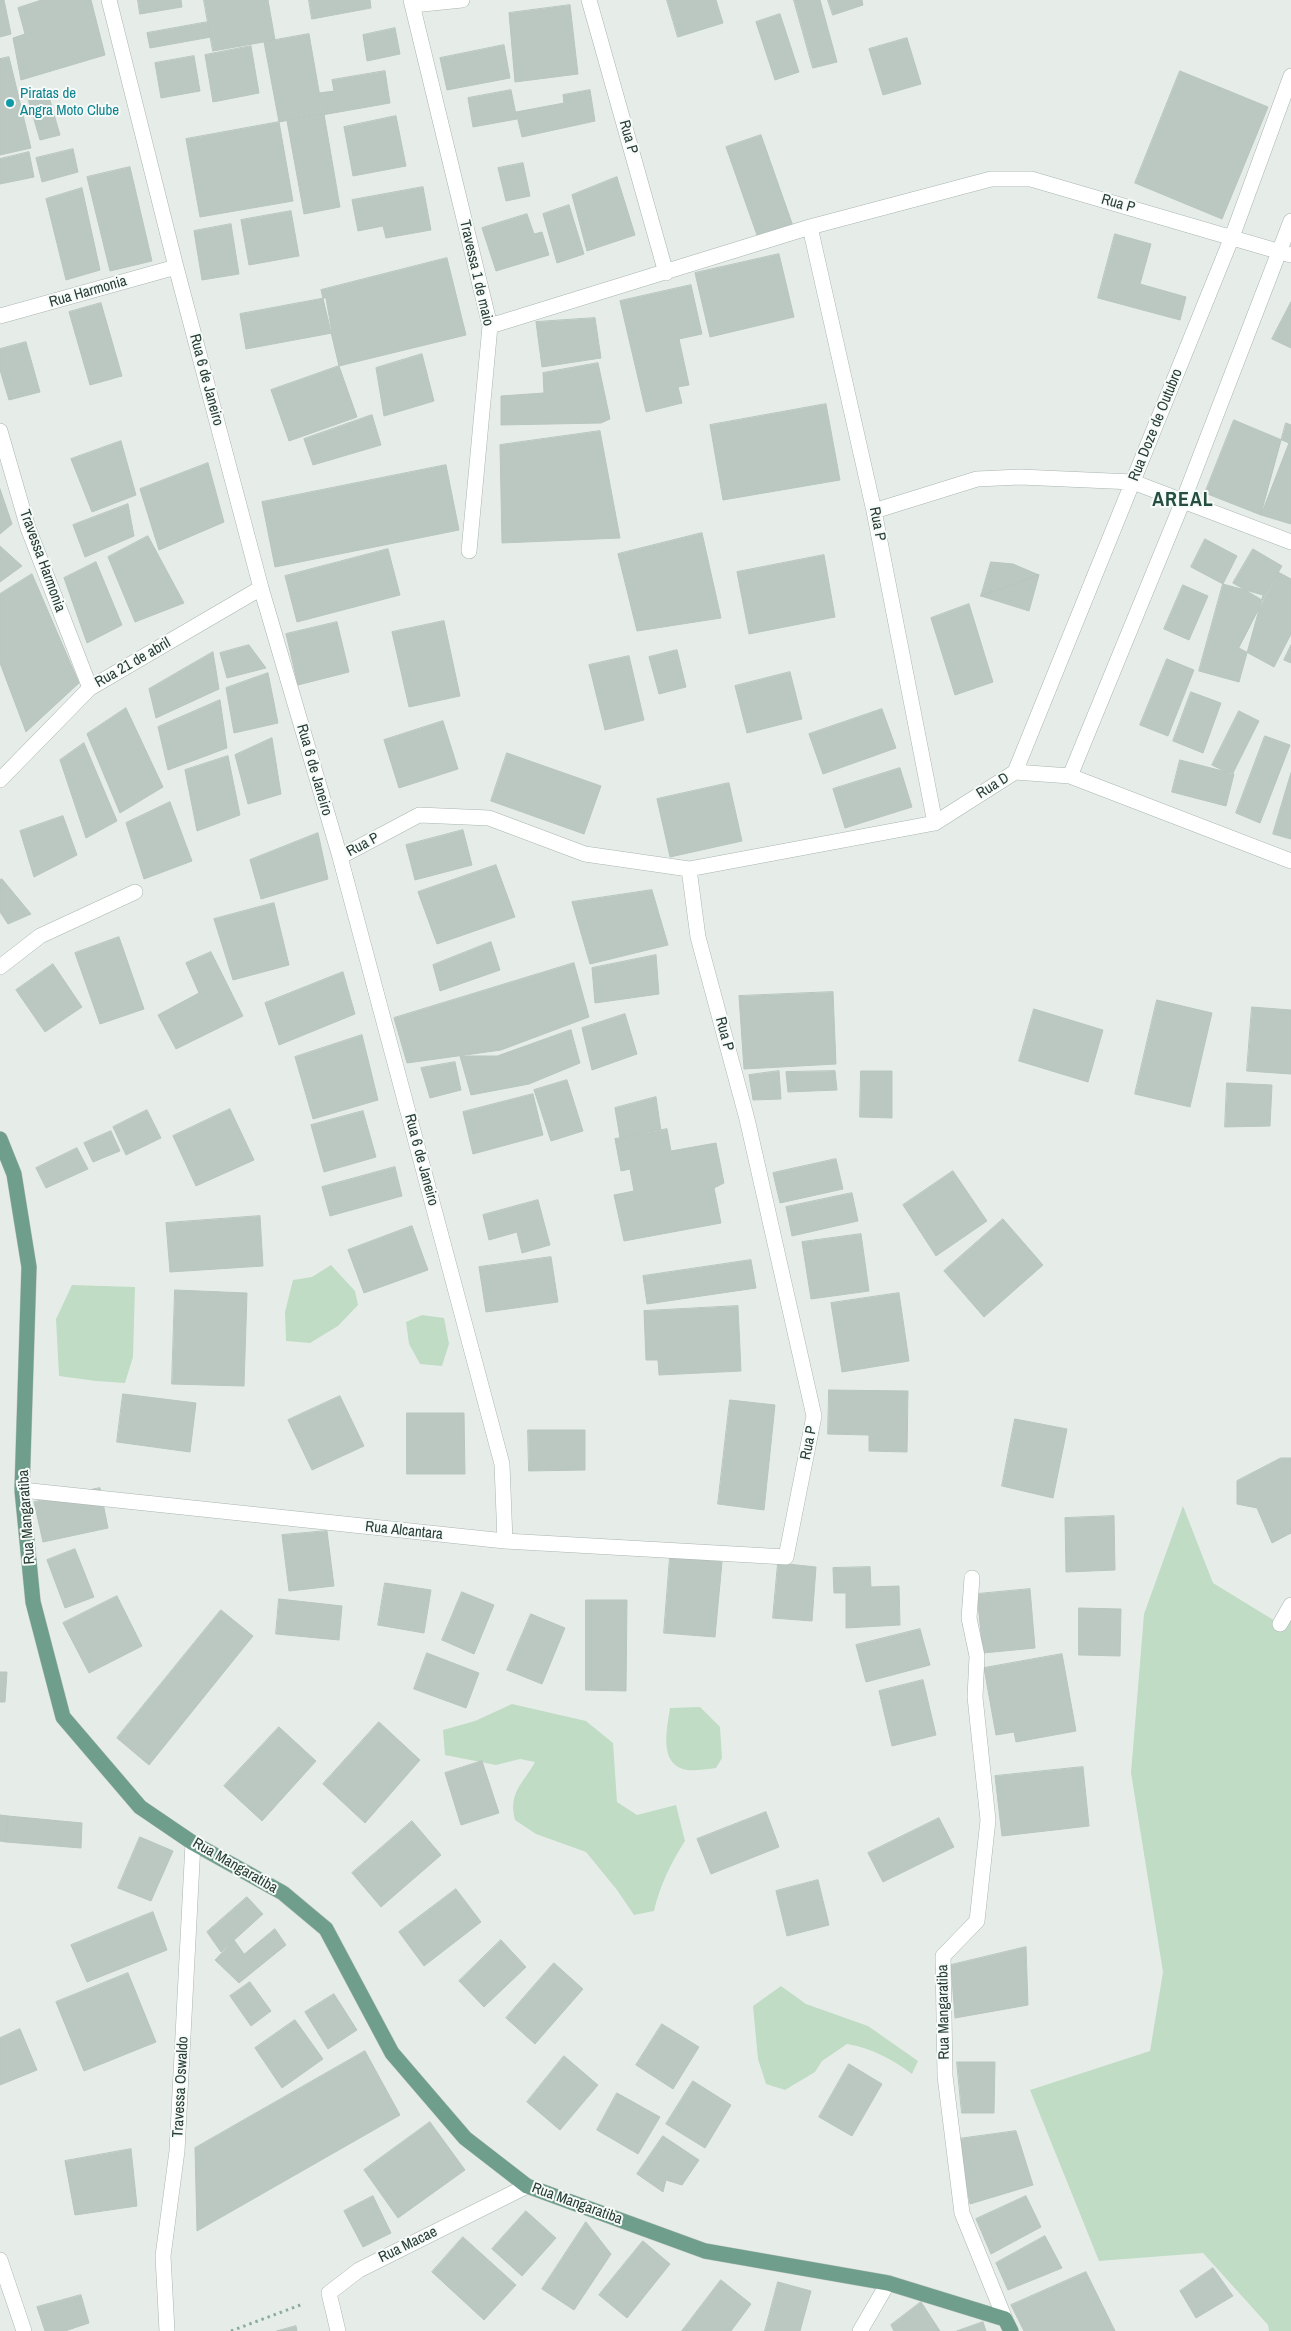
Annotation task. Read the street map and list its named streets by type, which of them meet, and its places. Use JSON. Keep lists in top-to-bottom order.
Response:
{
  "streets": {
    "main road": ["Rua Mangaratiba"],
    "street": [
      "Rua P",
      "Travessa 1 de maio",
      "Rua Harmonia",
      "Rua 6 de Janeiro",
      "Rua Doze de Outubro",
      "Travessa Harmonia",
      "Rua 21 de abril",
      "Rua D",
      "Rua Alcantara",
      "Travessa Oswaldo",
      "Rua Macae"
    ]
  },
  "crossings": [
    ["Rua P", "Travessa 1 de maio"],
    ["Rua P", "Rua 6 de Janeiro"],
    ["Rua P", "Rua Doze de Outubro"],
    ["Rua P", "Rua D"],
    ["Rua P", "Rua Alcantara"],
    ["Rua Harmonia", "Rua 6 de Janeiro"],
    ["Rua 6 de Janeiro", "Rua 21 de abril"],
    ["Rua 6 de Janeiro", "Rua Alcantara"],
    ["Rua Doze de Outubro", "Rua D"],
    ["Travessa Harmonia", "Rua 21 de abril"],
    ["Rua Mangaratiba", "Rua Alcantara"],
    ["Rua Mangaratiba", "Travessa Oswaldo"],
    ["Rua Mangaratiba", "Rua Macae"]
  ],
  "districts": ["AREAL"],
  "places": ["Piratas de Angra Moto Clube"]
}
